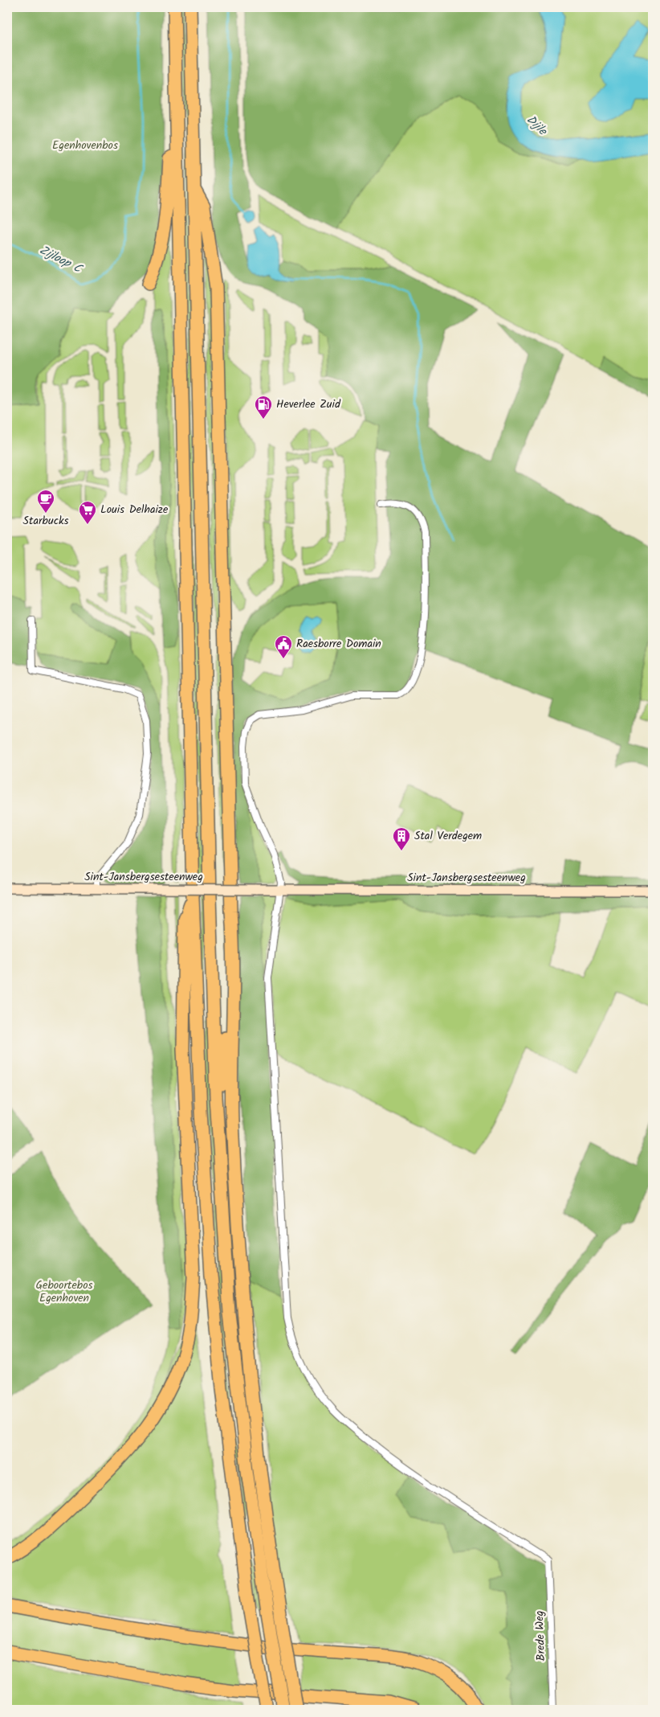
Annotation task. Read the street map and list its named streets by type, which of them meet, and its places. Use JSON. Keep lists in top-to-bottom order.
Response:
{
  "streets": {
    "main road": ["Sint-Jansbergsesteenweg"],
    "street": ["Brede Weg"]
  },
  "crossings": [
    ["Sint-Jansbergsesteenweg", "Brede Weg"]
  ],
  "water": ["Dijle", "Zijloop C"],
  "parks": ["Egenhovenbos", "Geboortebos Egenhoven"],
  "places": {
    "fuel station": ["Heverlee Zuid"],
    "cafe": ["Starbucks"],
    "supermarket": ["Louis Delhaize"],
    "public building": ["Raesborre Domain"],
    "building": ["Stal Verdegem"]
  }
}
